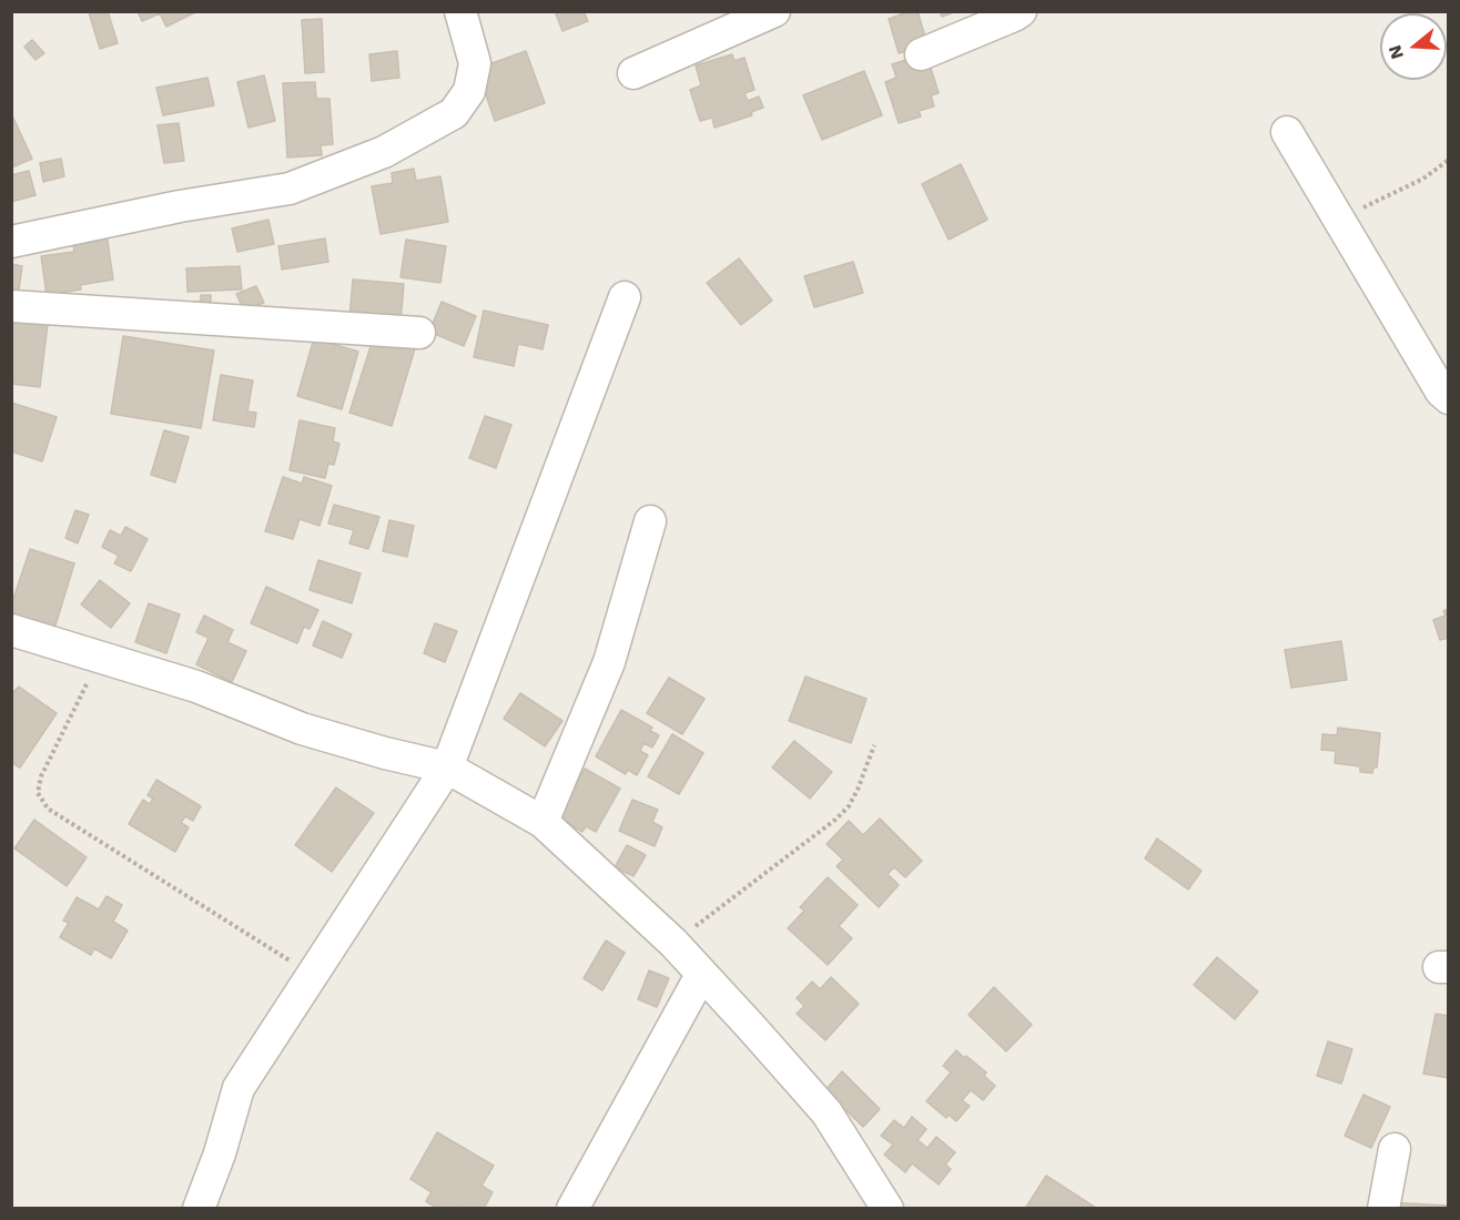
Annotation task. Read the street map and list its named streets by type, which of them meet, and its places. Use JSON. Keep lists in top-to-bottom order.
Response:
{
  "north": "left"
}
